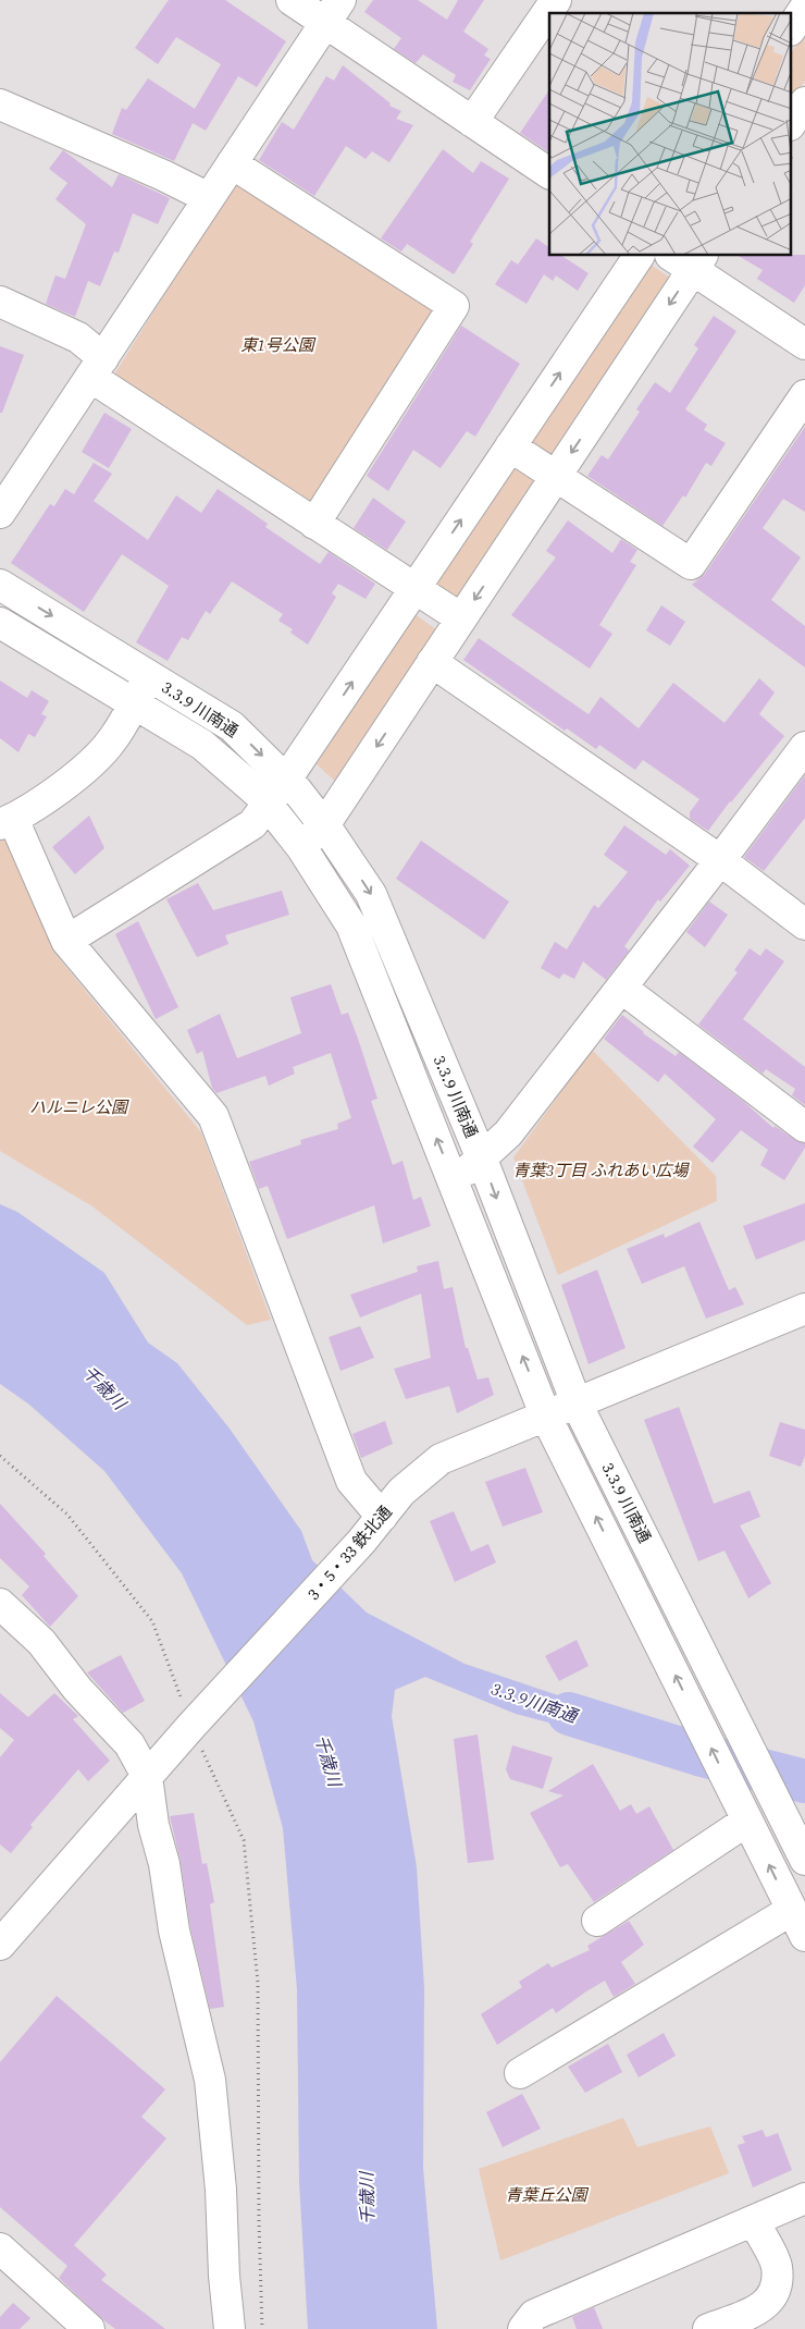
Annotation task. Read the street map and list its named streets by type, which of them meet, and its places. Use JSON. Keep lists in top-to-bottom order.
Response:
{
  "streets": {
    "street": ["3.3.9 川南通", "3・5・33 鉄北通"]
  },
  "crossings": [
    ["3.3.9 川南通", "3・5・33 鉄北通"]
  ],
  "water": ["千歳川", "3.3.9川南通"],
  "parks": [
    "東1号公園",
    "ハルニレ公園",
    "青葉3丁目 ふれあい広場",
    "青葉丘公園"
  ]
}
